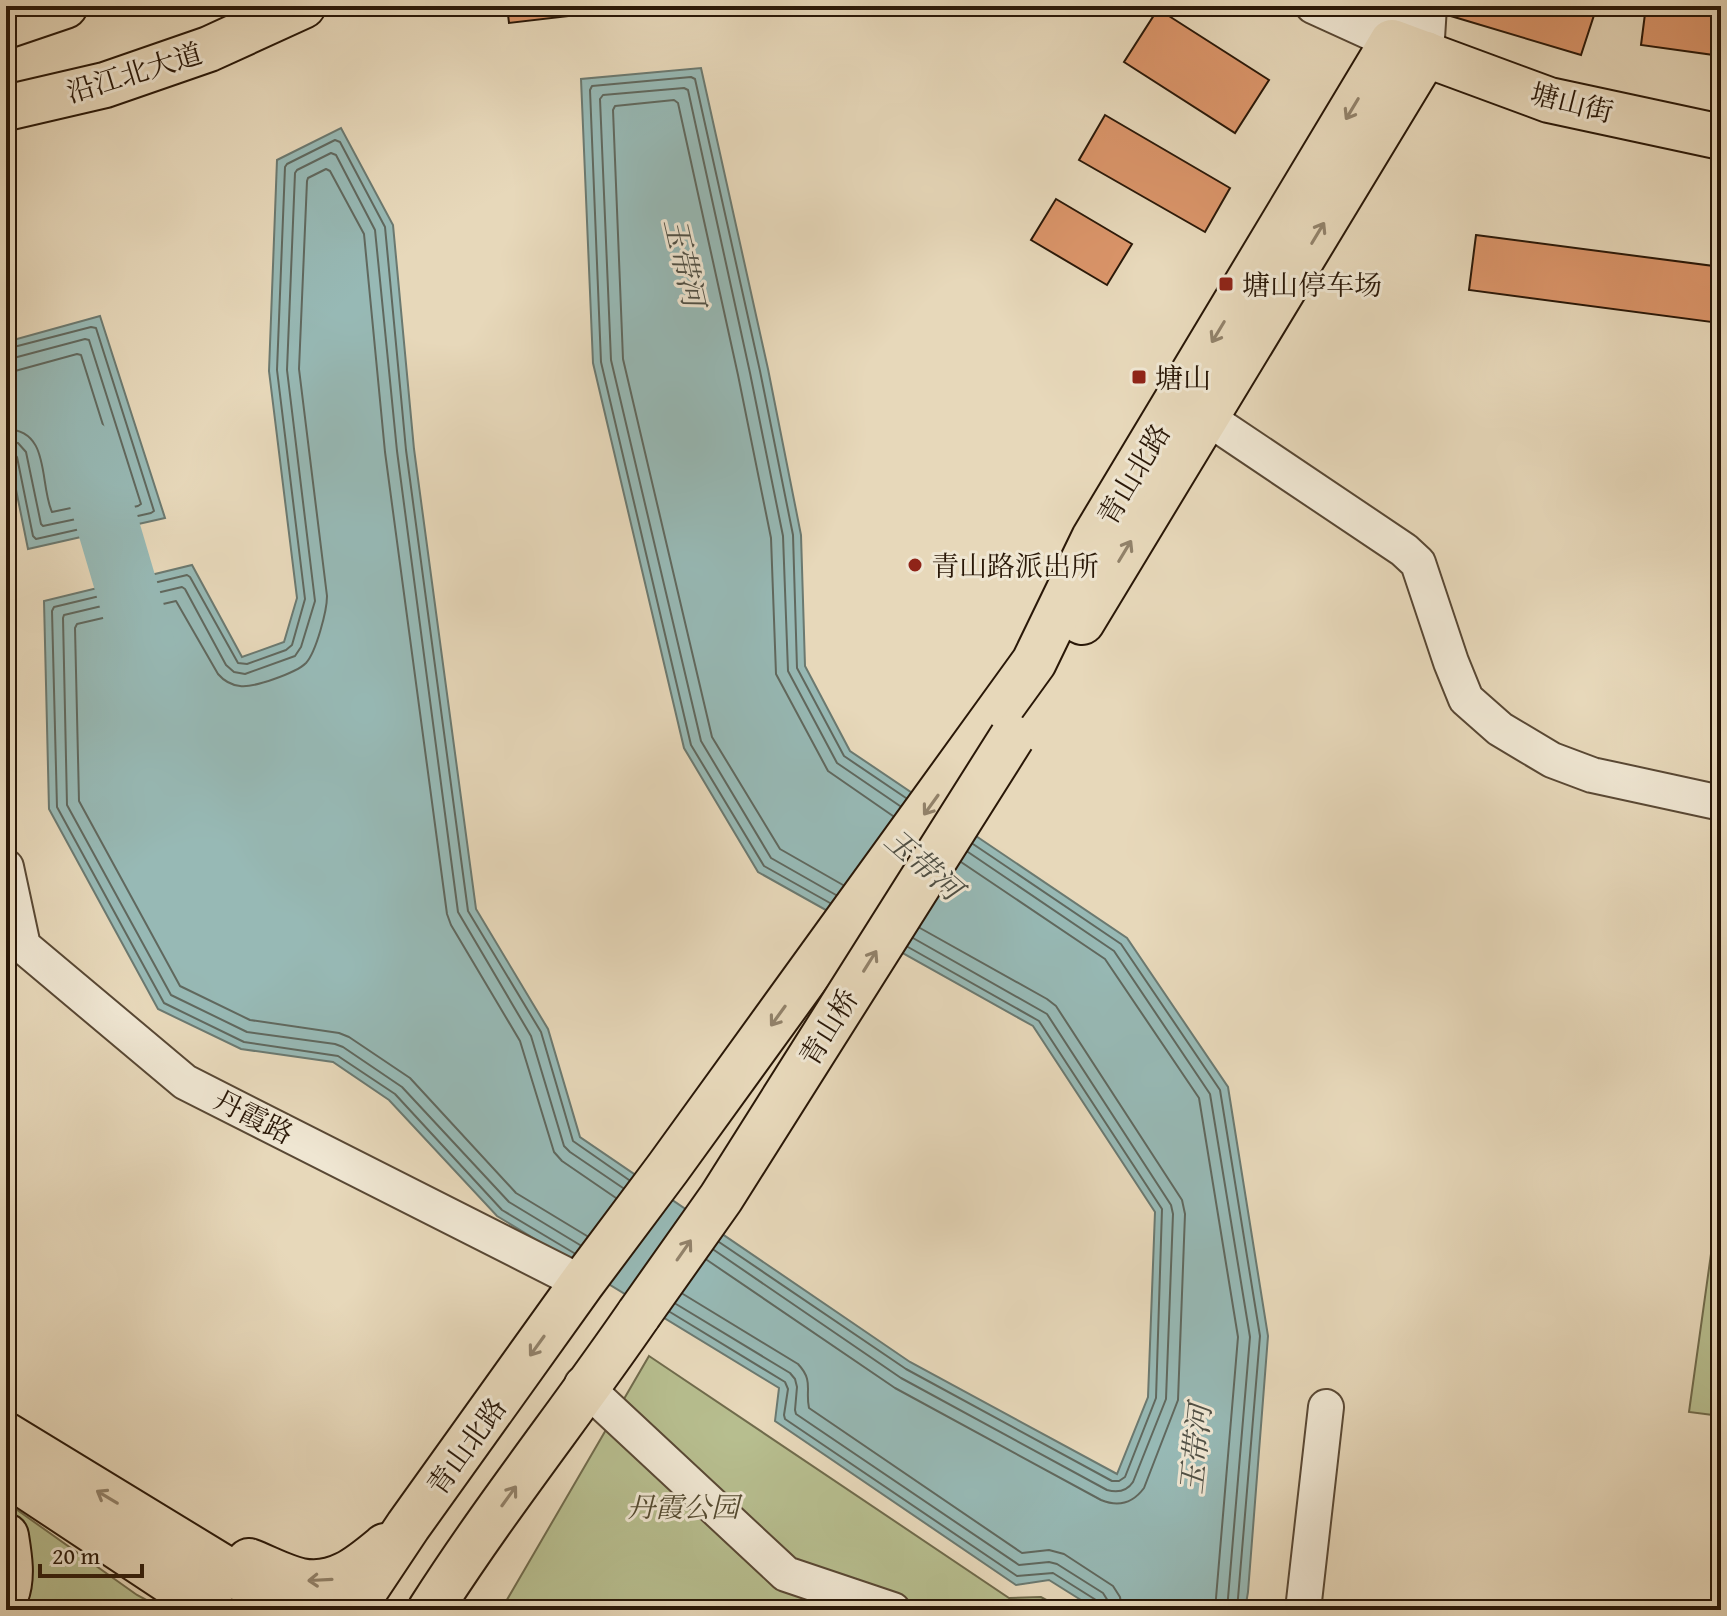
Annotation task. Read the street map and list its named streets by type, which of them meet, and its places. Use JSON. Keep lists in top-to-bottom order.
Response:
{
  "streets": {
    "main road": [
      "沿江北大道",
      "塘山街",
      "青山北路",
      "青山桥"
    ],
    "street": ["丹霞路"]
  },
  "crossings": [
    ["塘山街", "青山北路"],
    ["青山北路", "青山桥"],
    ["青山北路", "丹霞路"],
    ["青山桥", "丹霞路"]
  ],
  "water": ["玉带河"],
  "parks": ["丹霞公园"],
  "places": {
    "transit": ["塘山停车场", "塘山"],
    "other": ["青山路派出所"]
  },
  "scale_bar": "20 m"
}
